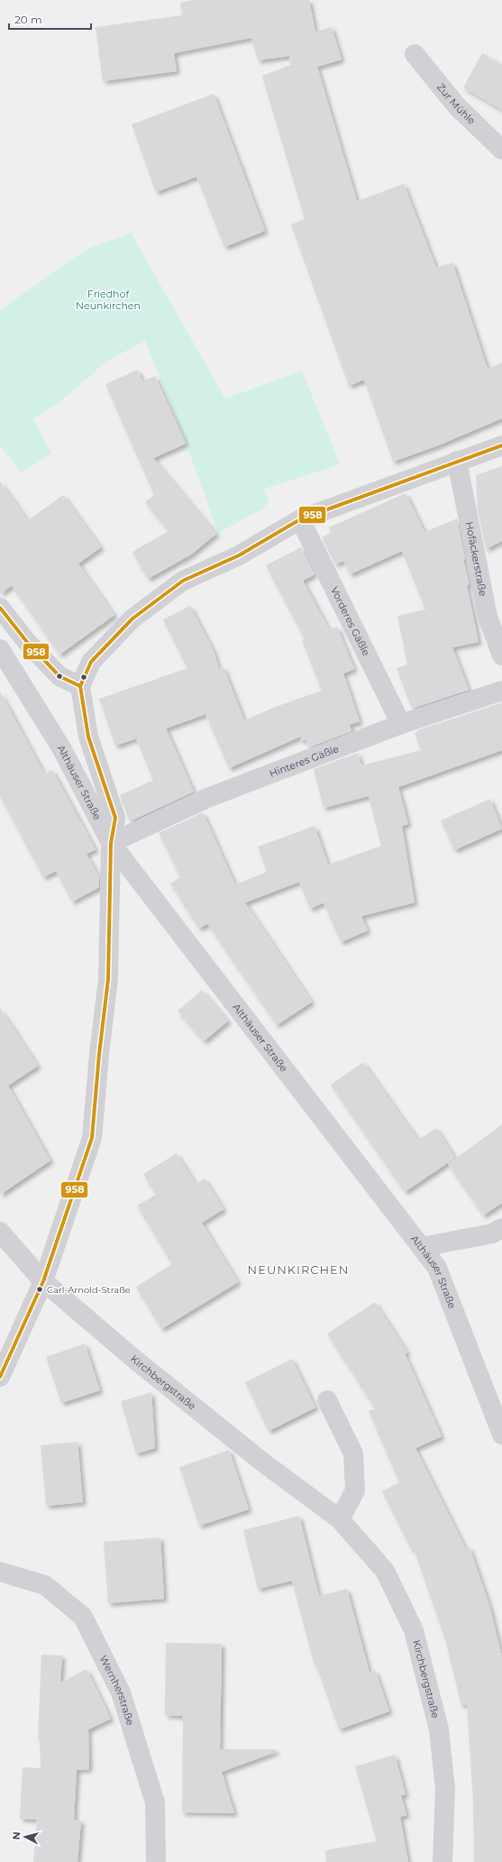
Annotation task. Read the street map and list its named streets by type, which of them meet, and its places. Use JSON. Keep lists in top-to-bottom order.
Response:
{
  "streets": {
    "street": [
      "Zur Mühle",
      "Hofäckerstraße",
      "Vorderes Gäßle",
      "Hinteres Gäßle",
      "Althäuser Straße",
      "Kirchbergstraße",
      "Wernherstraße"
    ]
  },
  "crossings": [
    ["Vorderes Gäßle", "Hinteres Gäßle"],
    ["Hinteres Gäßle", "Althäuser Straße"]
  ],
  "districts": ["NEUNKIRCHEN"],
  "parks": ["Friedhof Neunkirchen"],
  "places": ["Carl-Arnold-Straße"],
  "lines": ["transit line 958"],
  "scale_bar": "20 m",
  "north": "left"
}
